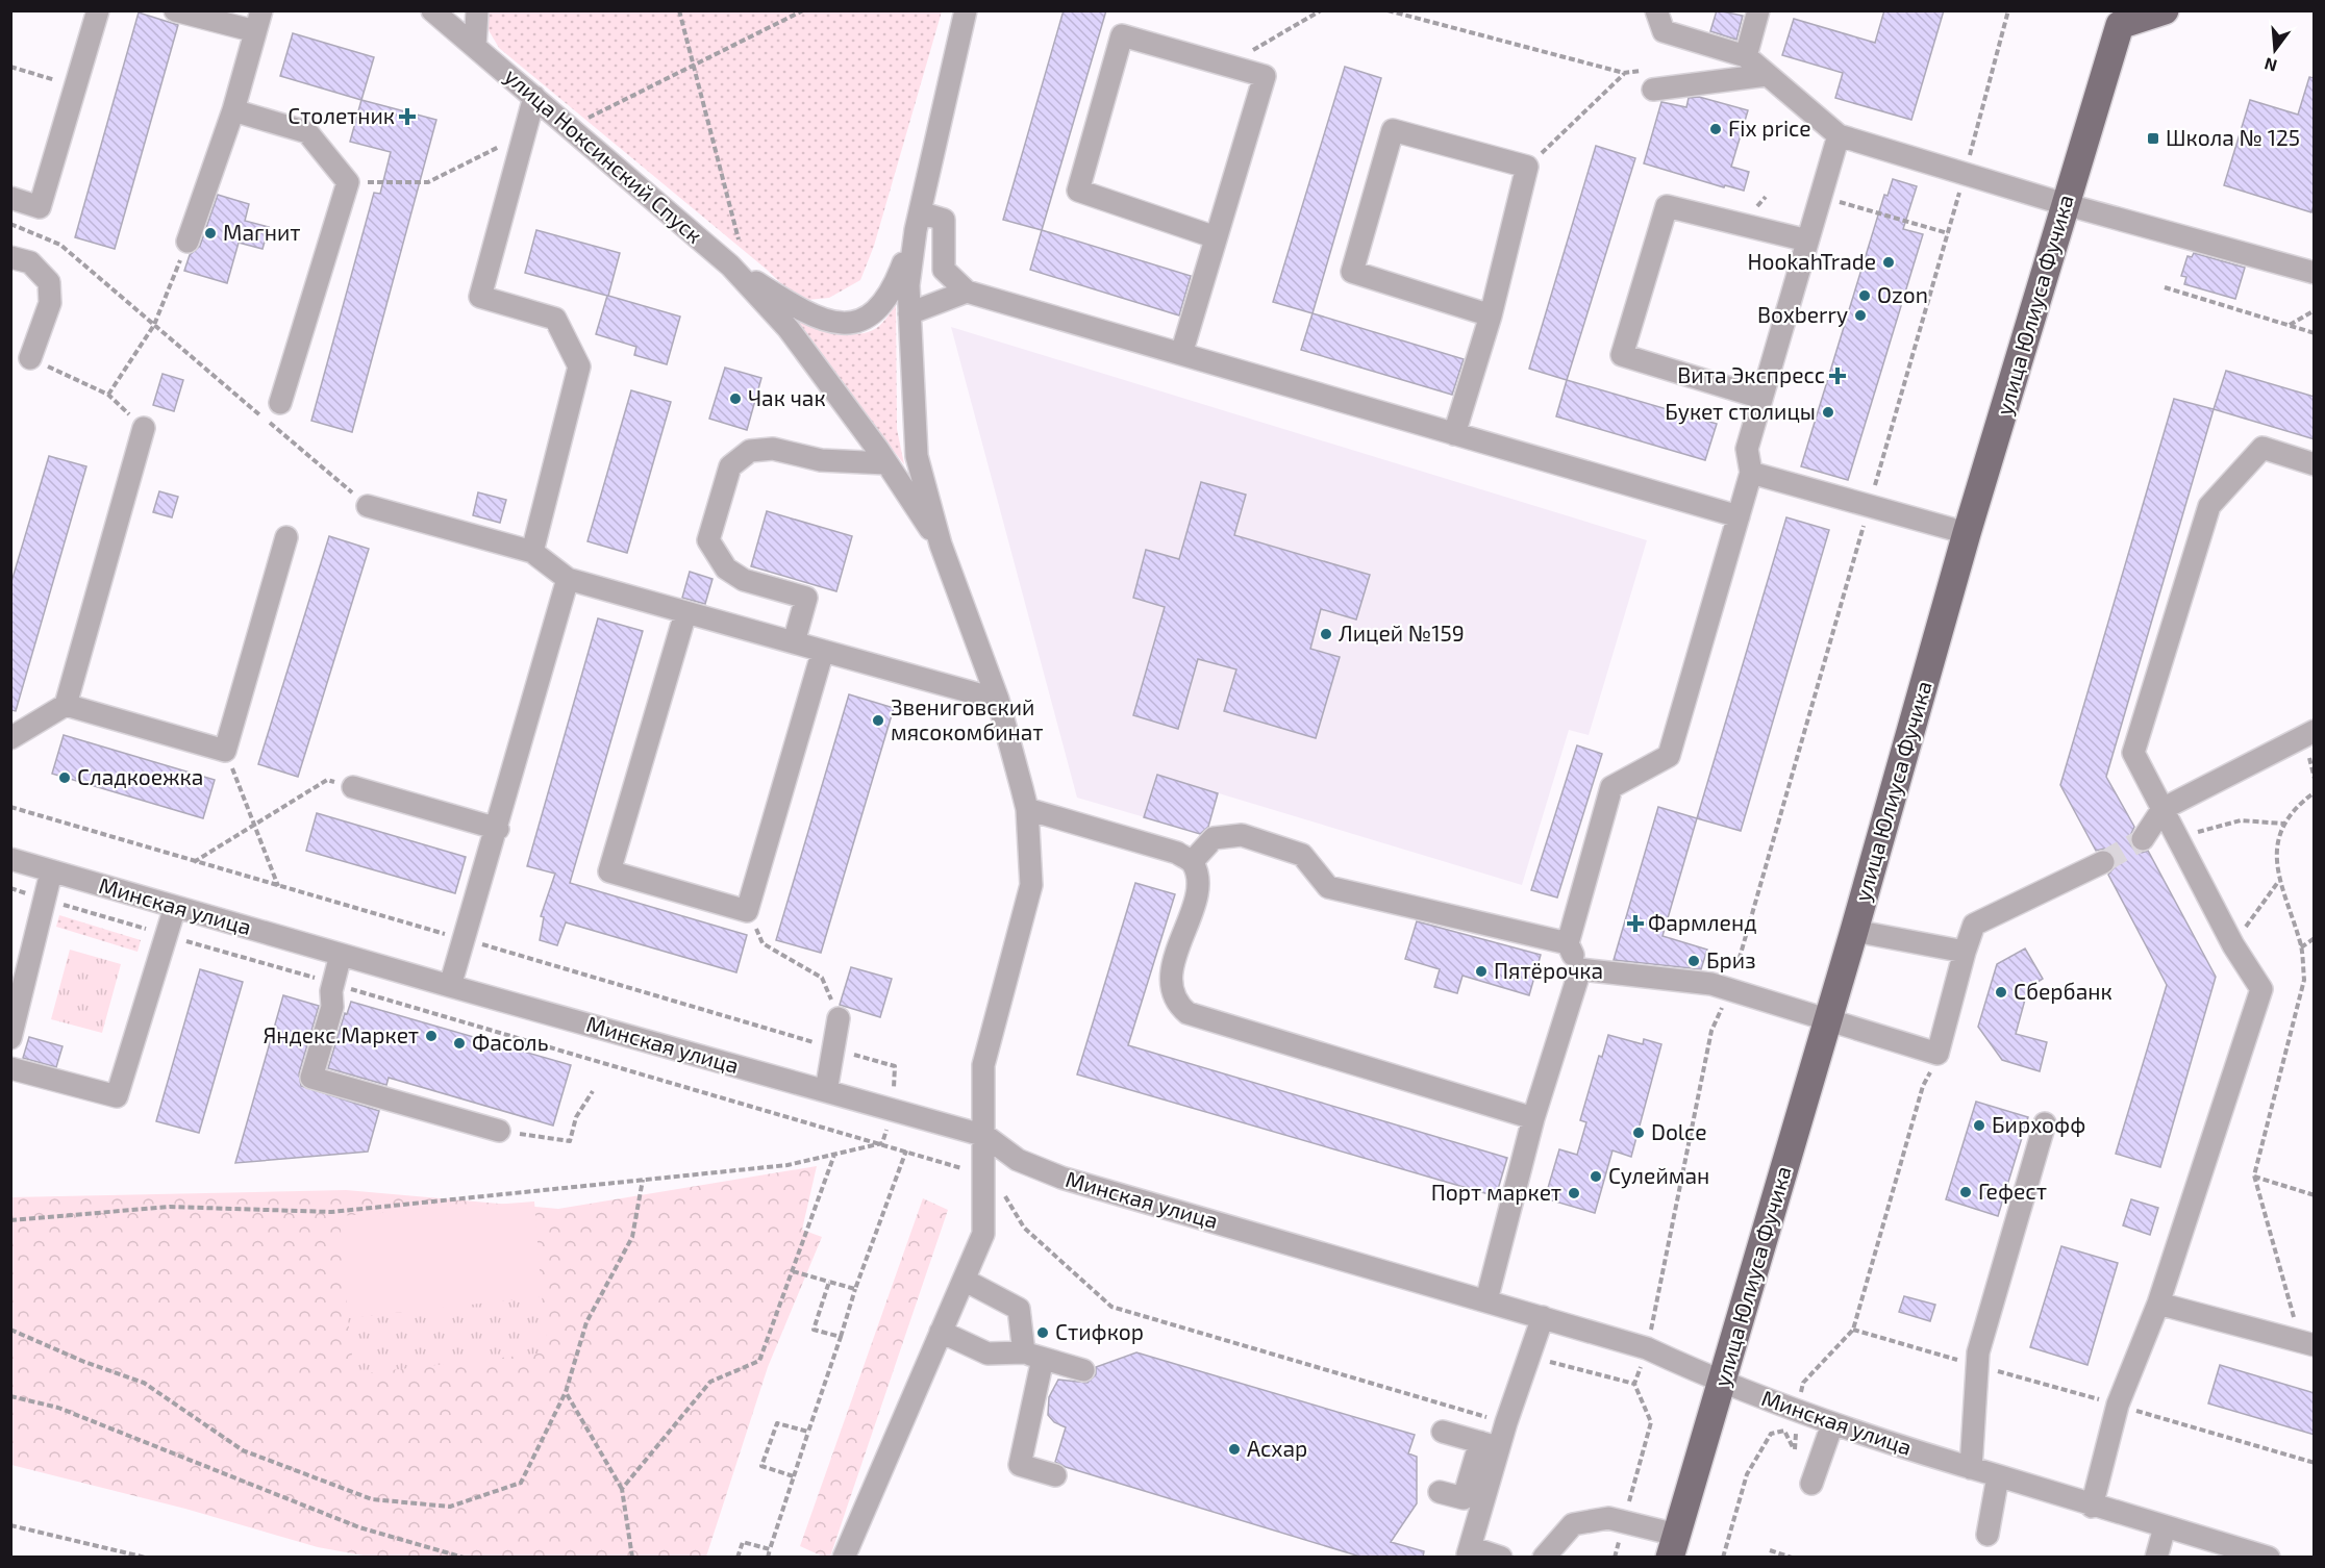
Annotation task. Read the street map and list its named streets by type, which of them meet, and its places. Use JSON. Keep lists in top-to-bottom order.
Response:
{
  "streets": {
    "main road": ["улица Юлиуса Фучика"],
    "street": ["улица Ноксинский Спуск", "Минская улица"]
  },
  "crossings": [
    ["улица Ноксинский Спуск", "Минская улица"],
    ["улица Юлиуса Фучика", "Минская улица"]
  ],
  "places": {
    "health": ["Столетник", "Вита Экспресс", "Фармленд"],
    "other": [
      "Fix price",
      "Магнит",
      "HookahTrade",
      "Ozon",
      "Boxberry",
      "Чак чак",
      "Букет столицы",
      "Лицей №159",
      "Звениговский мясокомбинат",
      "Сладкоежка",
      "Бриз",
      "Пятёрочка",
      "Сбербанк",
      "Яндекс.Маркет",
      "Фасоль",
      "Бирхофф",
      "Dolce",
      "Сулейман",
      "Гефест",
      "Порт маркет",
      "Стифкор",
      "Асхар"
    ],
    "transit": ["Школа № 125"]
  },
  "north": "bottom"
}
